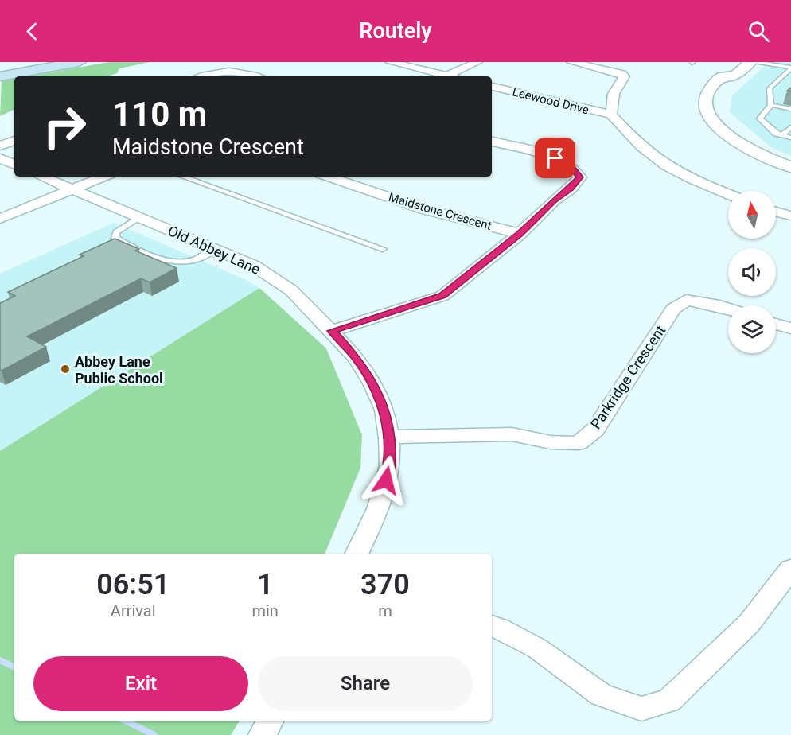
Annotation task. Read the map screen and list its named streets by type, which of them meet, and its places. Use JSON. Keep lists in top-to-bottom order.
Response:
{
  "streets": {
    "street": [
      "Leewood Drive",
      "Maidstone Crescent",
      "Old Abbey Lane",
      "Parkridge Crescent"
    ]
  },
  "crossings": [
    ["Maidstone Crescent", "Old Abbey Lane"],
    ["Old Abbey Lane", "Parkridge Crescent"]
  ],
  "places": ["Abbey Lane Public School"],
  "north": "top",
  "page": {
    "header": "Routely",
    "turn": ["110 m", "Maidstone Crescent"],
    "eta": [
      "06:51",
      "Arrival",
      "1",
      "min",
      "370",
      "m"
    ],
    "buttons": ["Exit", "Share"]
  }
}
